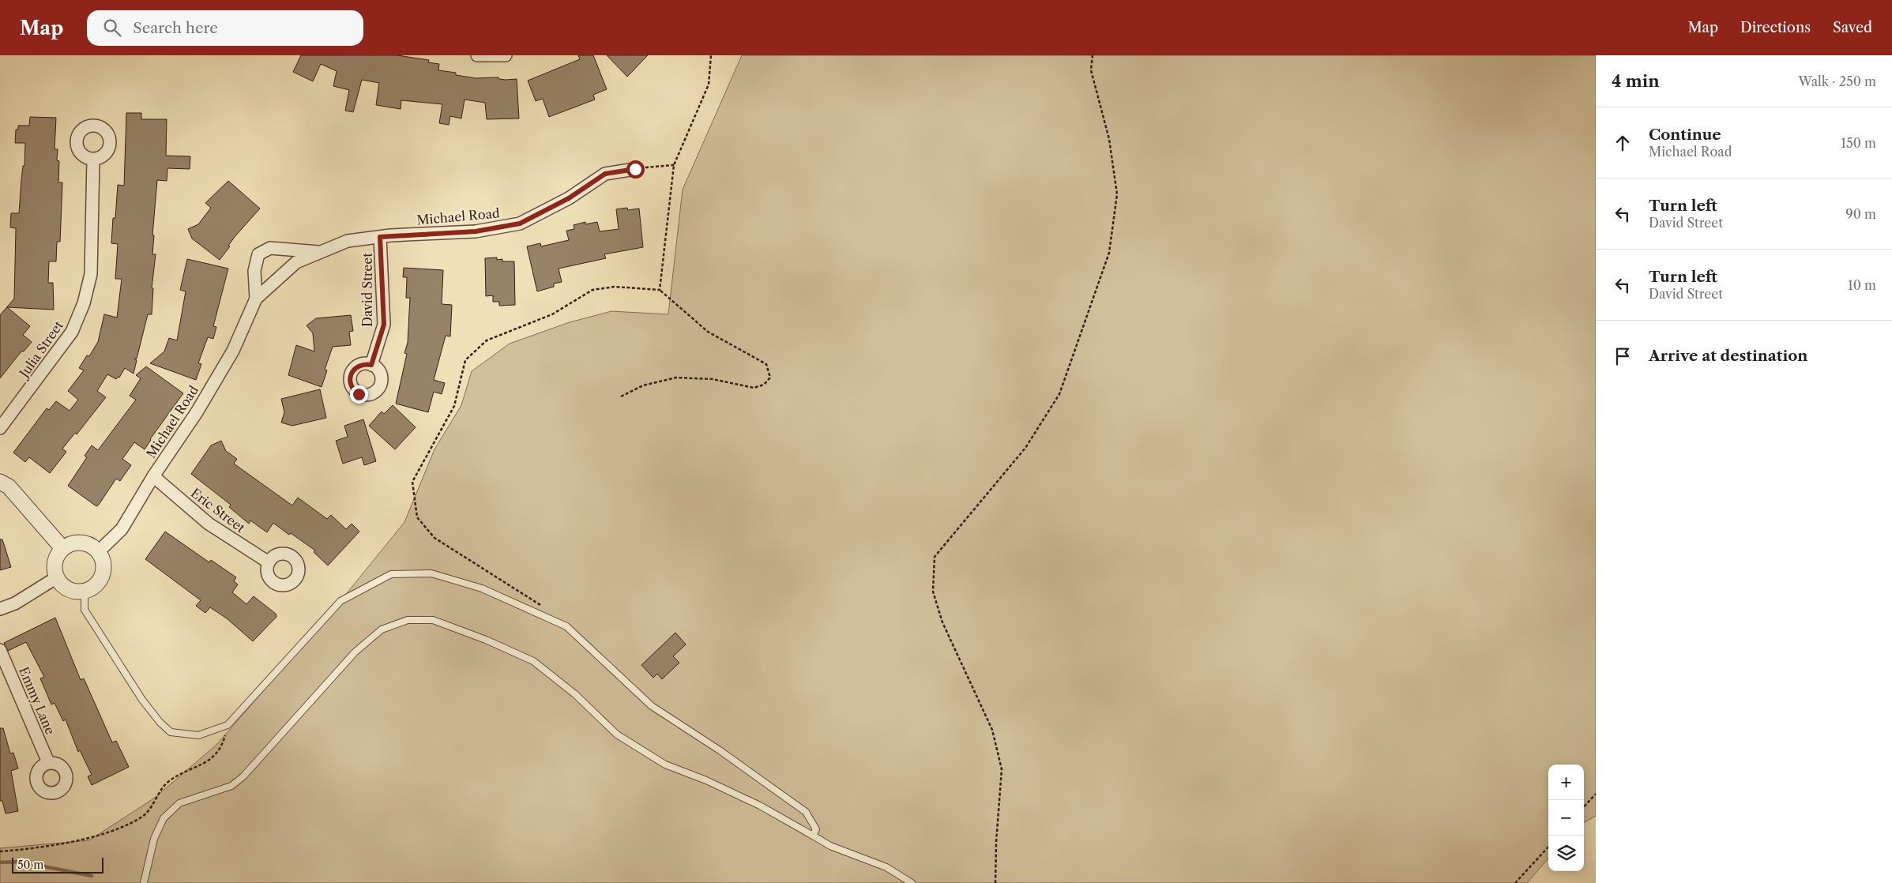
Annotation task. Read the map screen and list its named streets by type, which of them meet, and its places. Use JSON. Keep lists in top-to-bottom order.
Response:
{
  "streets": {
    "street": [
      "Michael Road",
      "David Street",
      "Julia Street",
      "Eric Street",
      "Emmy Lane"
    ]
  },
  "crossings": [
    ["Michael Road", "David Street"],
    ["Michael Road", "Eric Street"]
  ],
  "scale_bar": "50 m",
  "page": {
    "header": "Map",
    "search": "Search here",
    "nav": ["Map", "Directions", "Saved"],
    "heading": ["4 min", "Walk · 250 m"],
    "list": [
      ["Continue", "Michael Road", "150 m"],
      ["Turn left", "David Street", "90 m"],
      ["Turn left", "David Street", "10 m"],
      "Arrive at destination"
    ],
    "map_buttons": ["+", "−"],
    "scale": "50 m"
  }
}
